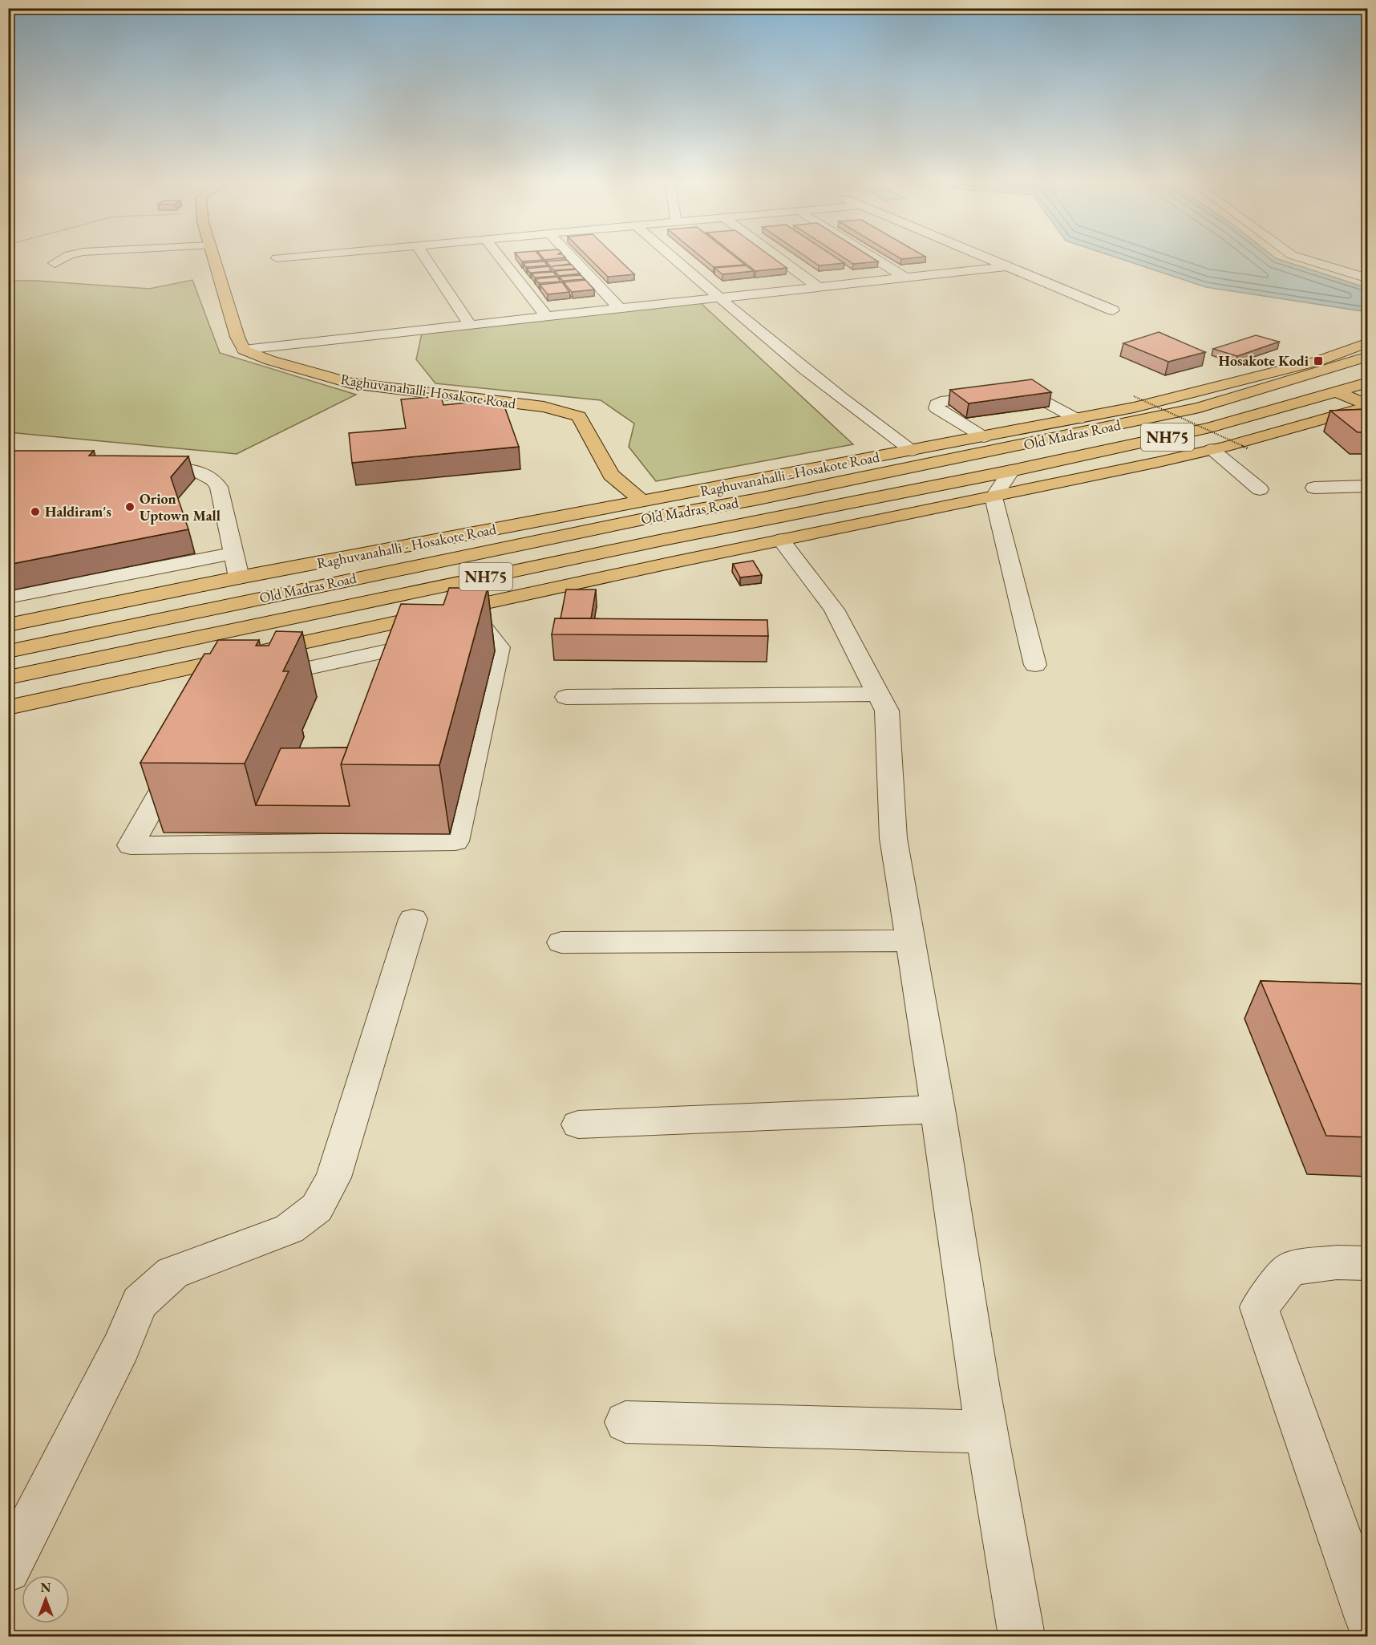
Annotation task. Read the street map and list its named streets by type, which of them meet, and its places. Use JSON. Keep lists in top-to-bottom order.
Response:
{
  "streets": {
    "main road": [
      "Raghuvanahalli-Hosakote Road",
      "Old Madras Road",
      "NH75",
      "Raghuvanahalli - Hosakote Road"
    ]
  },
  "crossings": [
    ["Raghuvanahalli-Hosakote Road", "Raghuvanahalli - Hosakote Road"]
  ],
  "places": {
    "transit": ["Hosakote Kodi"],
    "other": ["Orion Uptown Mall", "Haldiram's"]
  },
  "north": "top"
}
